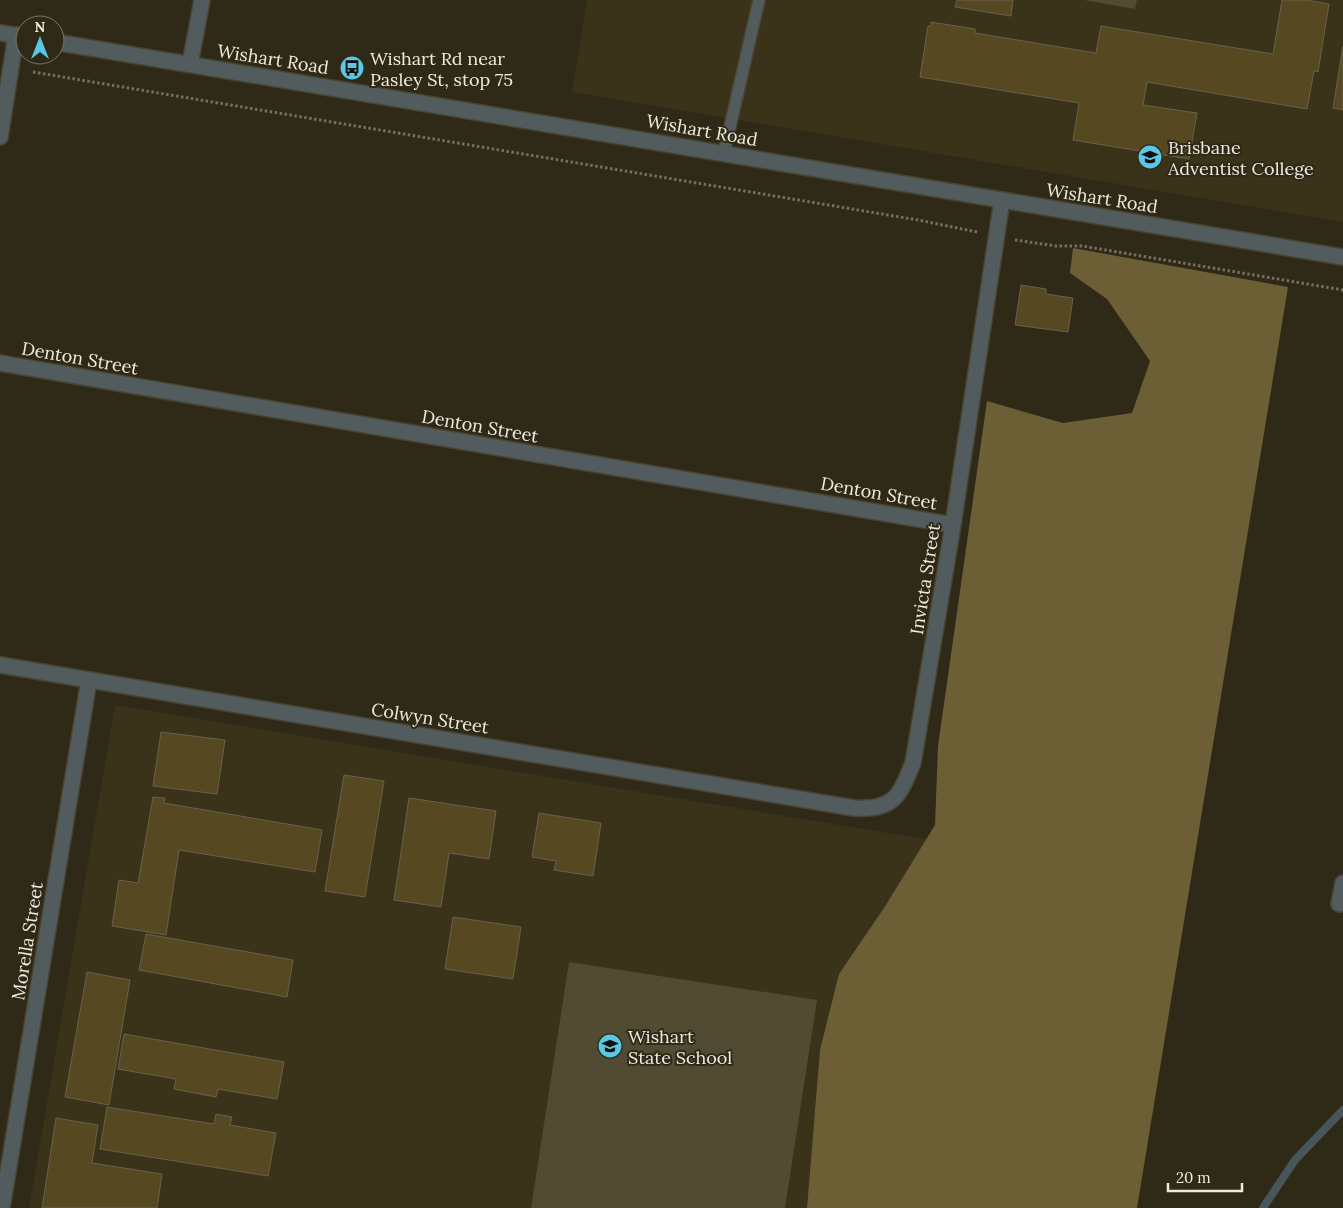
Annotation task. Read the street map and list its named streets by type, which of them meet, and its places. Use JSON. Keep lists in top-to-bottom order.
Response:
{
  "streets": {
    "street": [
      "Wishart Road",
      "Denton Street",
      "Invicta Street",
      "Colwyn Street",
      "Morella Street"
    ]
  },
  "crossings": [
    ["Wishart Road", "Invicta Street"],
    ["Denton Street", "Invicta Street"],
    ["Invicta Street", "Colwyn Street"],
    ["Colwyn Street", "Morella Street"]
  ],
  "places": {
    "bus stop": ["Wishart Rd near Pasley St, stop 75"],
    "school or university": ["Brisbane Adventist College", "Wishart State School"]
  },
  "scale_bar": "20 m",
  "north": "top"
}
